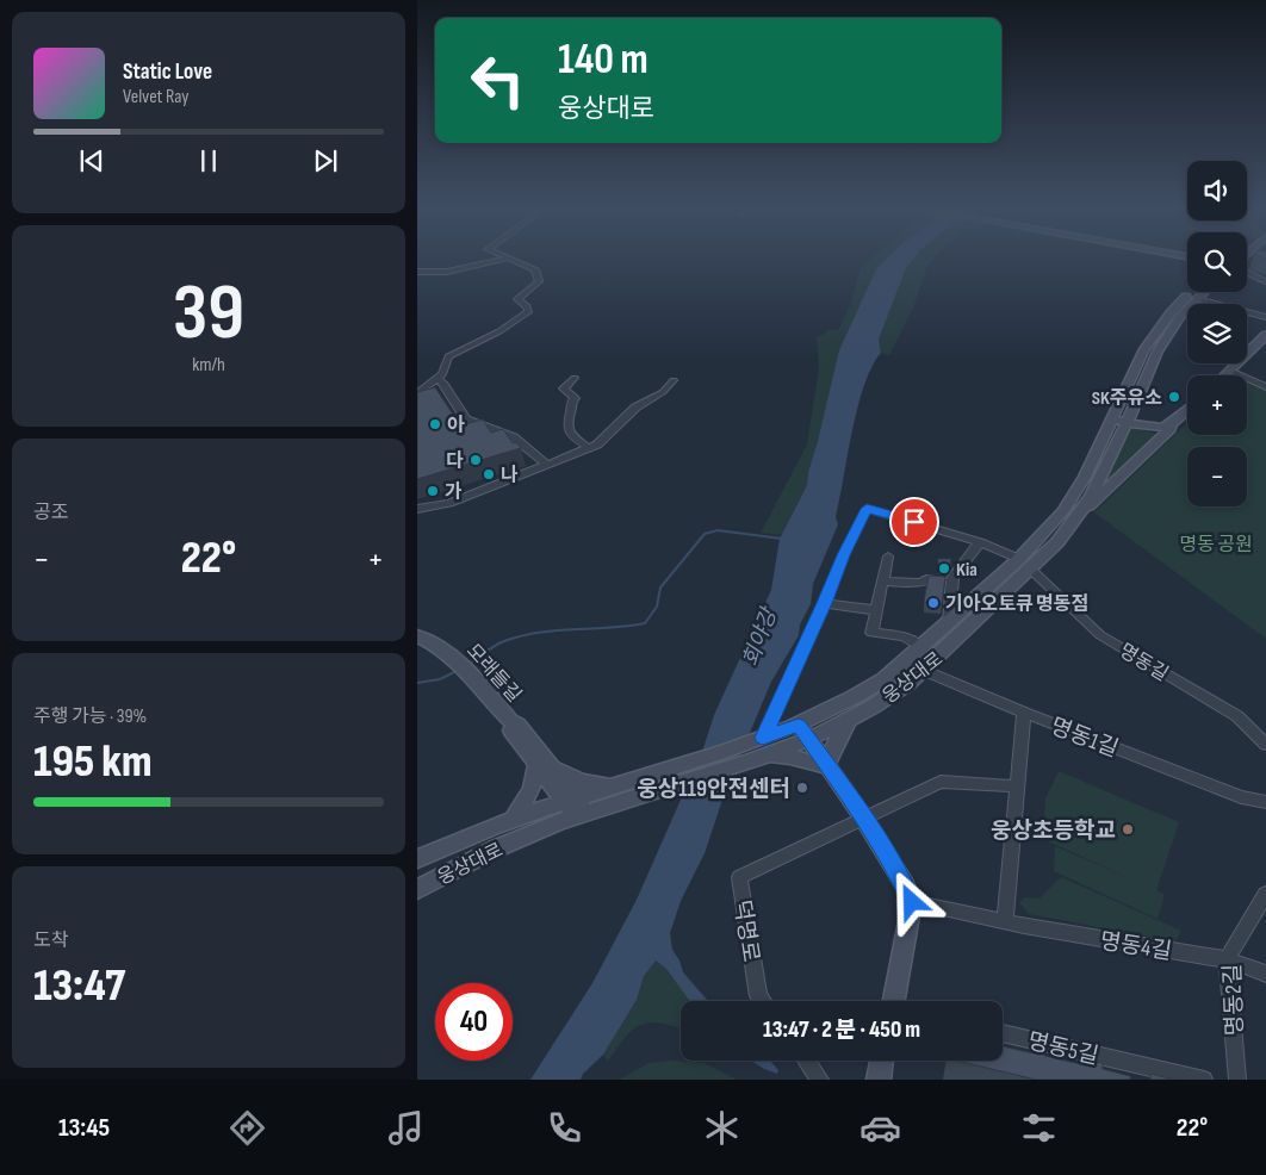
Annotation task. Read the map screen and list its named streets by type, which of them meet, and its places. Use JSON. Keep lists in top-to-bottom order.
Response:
{
  "streets": {
    "main road": ["모래들길", "웅상대로"],
    "street": [
      "명동길",
      "명동1길",
      "덕명로",
      "명동4길",
      "명동2길",
      "명동5길"
    ]
  },
  "crossings": [
    ["명동길", "웅상대로"],
    ["모래들길", "웅상대로"],
    ["웅상대로", "명동1길"],
    ["명동4길", "명동2길"]
  ],
  "water": ["회야강"],
  "parks": ["명동 공원"],
  "places": [
    "SK주유소",
    "아",
    "다",
    "나",
    "가",
    "Kia",
    "기아오토큐 명동점",
    "웅상119안전센터",
    "웅상초등학교"
  ],
  "page": {
    "turn": ["140 m", "웅상대로"],
    "song": ["Static Love", "Velvet Ray"],
    "map_buttons": ["+", "−"],
    "tile": [
      ["39", "km/h"],
      "공조",
      ["주행 가능 · 39%", "195 km"],
      ["도착", "13:47"]
    ],
    "heat": ["−", "22°", "+"],
    "limit": "40",
    "trip": "13:47 · 2 분 · 450 m",
    "tabs": ["13:45", "22°"]
  }
}
